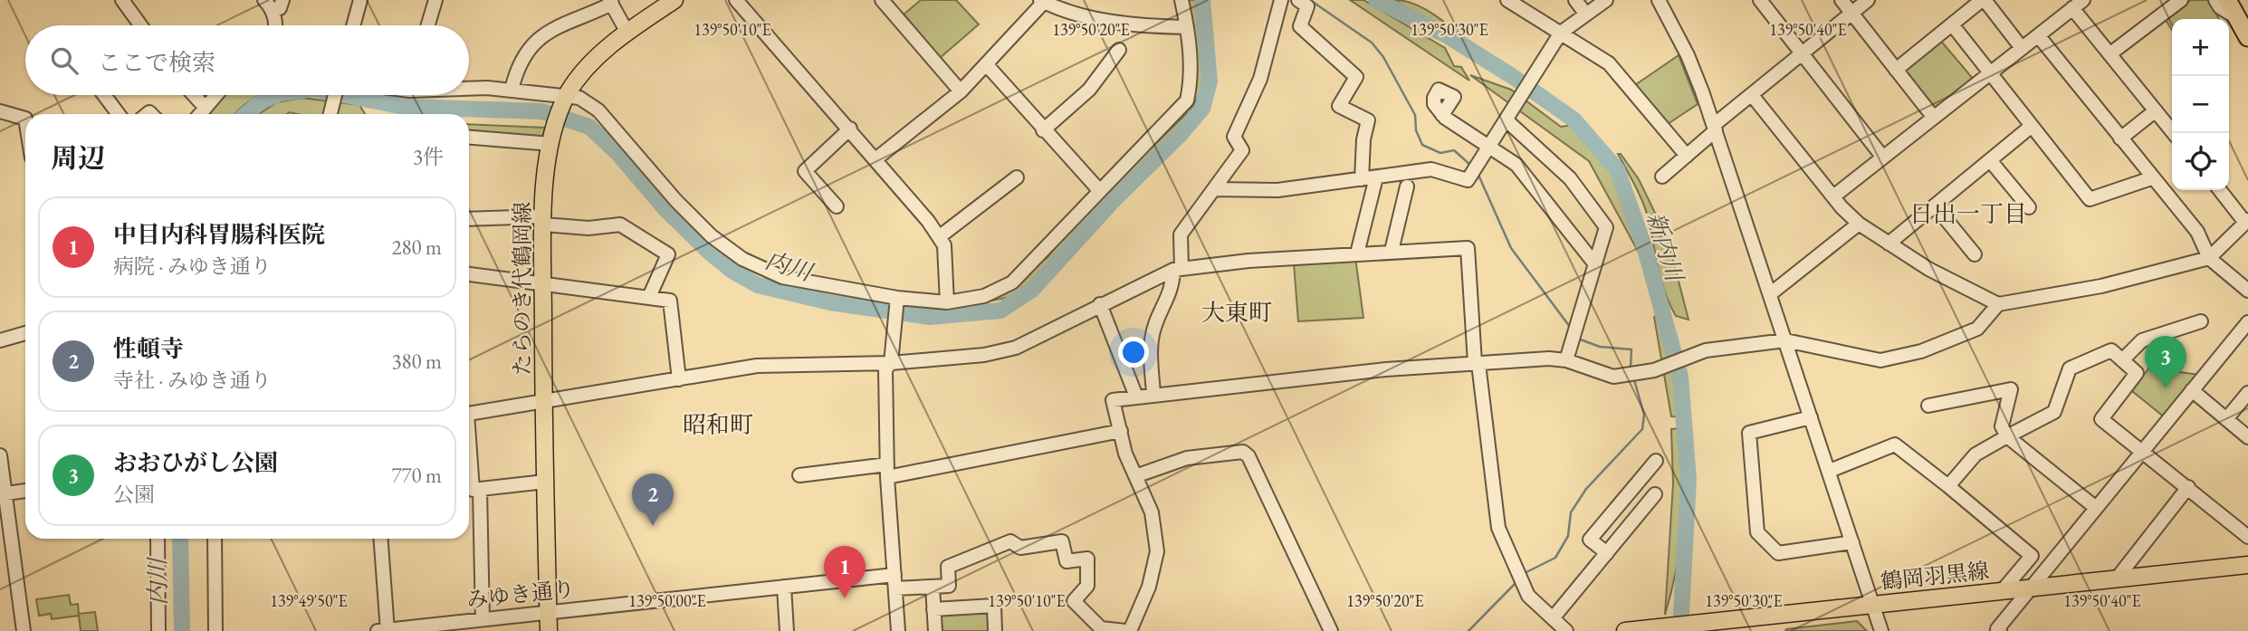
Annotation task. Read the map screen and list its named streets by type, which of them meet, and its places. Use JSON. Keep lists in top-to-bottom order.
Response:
{
  "streets": {
    "main road": ["たらのき代鶴岡線", "鶴岡羽黒線"],
    "street": ["みゆき通り"]
  },
  "crossings": [
    ["たらのき代鶴岡線", "みゆき通り"]
  ],
  "districts": ["日出一丁目", "大東町", "昭和町"],
  "water": ["新内川", "内川"],
  "page": {
    "map_buttons": ["+", "−"],
    "search": "ここで検索",
    "heading": ["周辺", "3件"],
    "list": [
      {
        "mark": "1",
        "name": "中目内科胃腸科医院",
        "note": "病院 · みゆき通り",
        "value": "280 m"
      },
      {
        "mark": "2",
        "name": "性頓寺",
        "note": "寺社 · みゆき通り",
        "value": "380 m"
      },
      {
        "mark": "3",
        "name": "おおひがし公園",
        "note": "公園",
        "value": "770 m"
      }
    ],
    "pins": ["3", "2", "1"]
  },
  "coordinates": [
    "139°50'10\"E",
    "139°50'20\"E",
    "139°50'30\"E",
    "139°50'40\"E",
    "139°49'50\"E",
    "139°50'00\"E"
  ]
}
